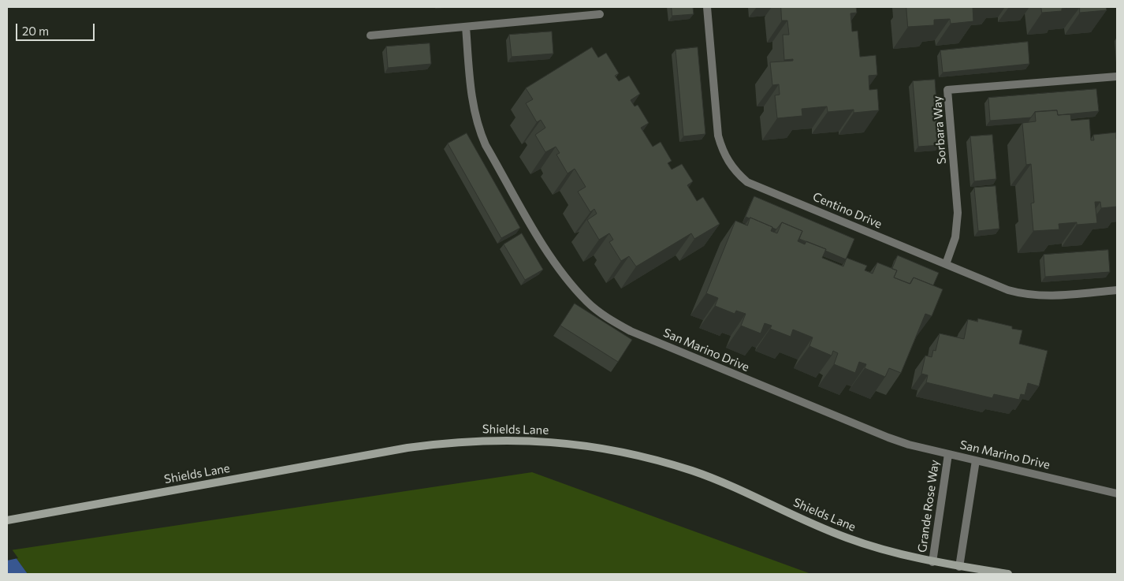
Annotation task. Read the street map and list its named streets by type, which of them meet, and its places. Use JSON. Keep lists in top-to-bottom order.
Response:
{
  "streets": {
    "main road": ["Shields Lane"],
    "street": [
      "Sorbara Way",
      "Centino Drive",
      "San Marino Drive",
      "Grande Rose Way"
    ]
  },
  "crossings": [
    ["Sorbara Way", "Centino Drive"],
    ["San Marino Drive", "Grande Rose Way"],
    ["Shields Lane", "Grande Rose Way"]
  ],
  "scale_bar": "20 m"
}
